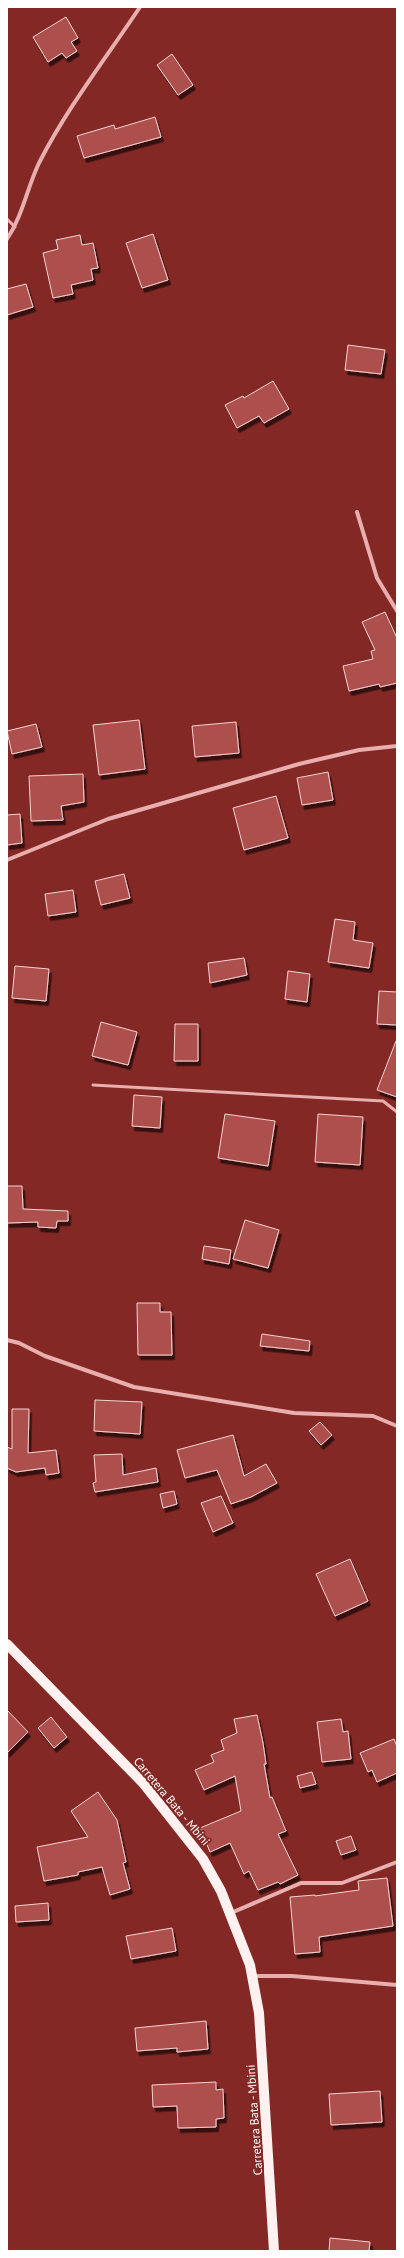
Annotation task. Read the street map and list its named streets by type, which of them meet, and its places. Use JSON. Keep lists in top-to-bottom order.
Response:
{
  "streets": {
    "main road": ["Carretera Bata - Mbini"]
  }
}
